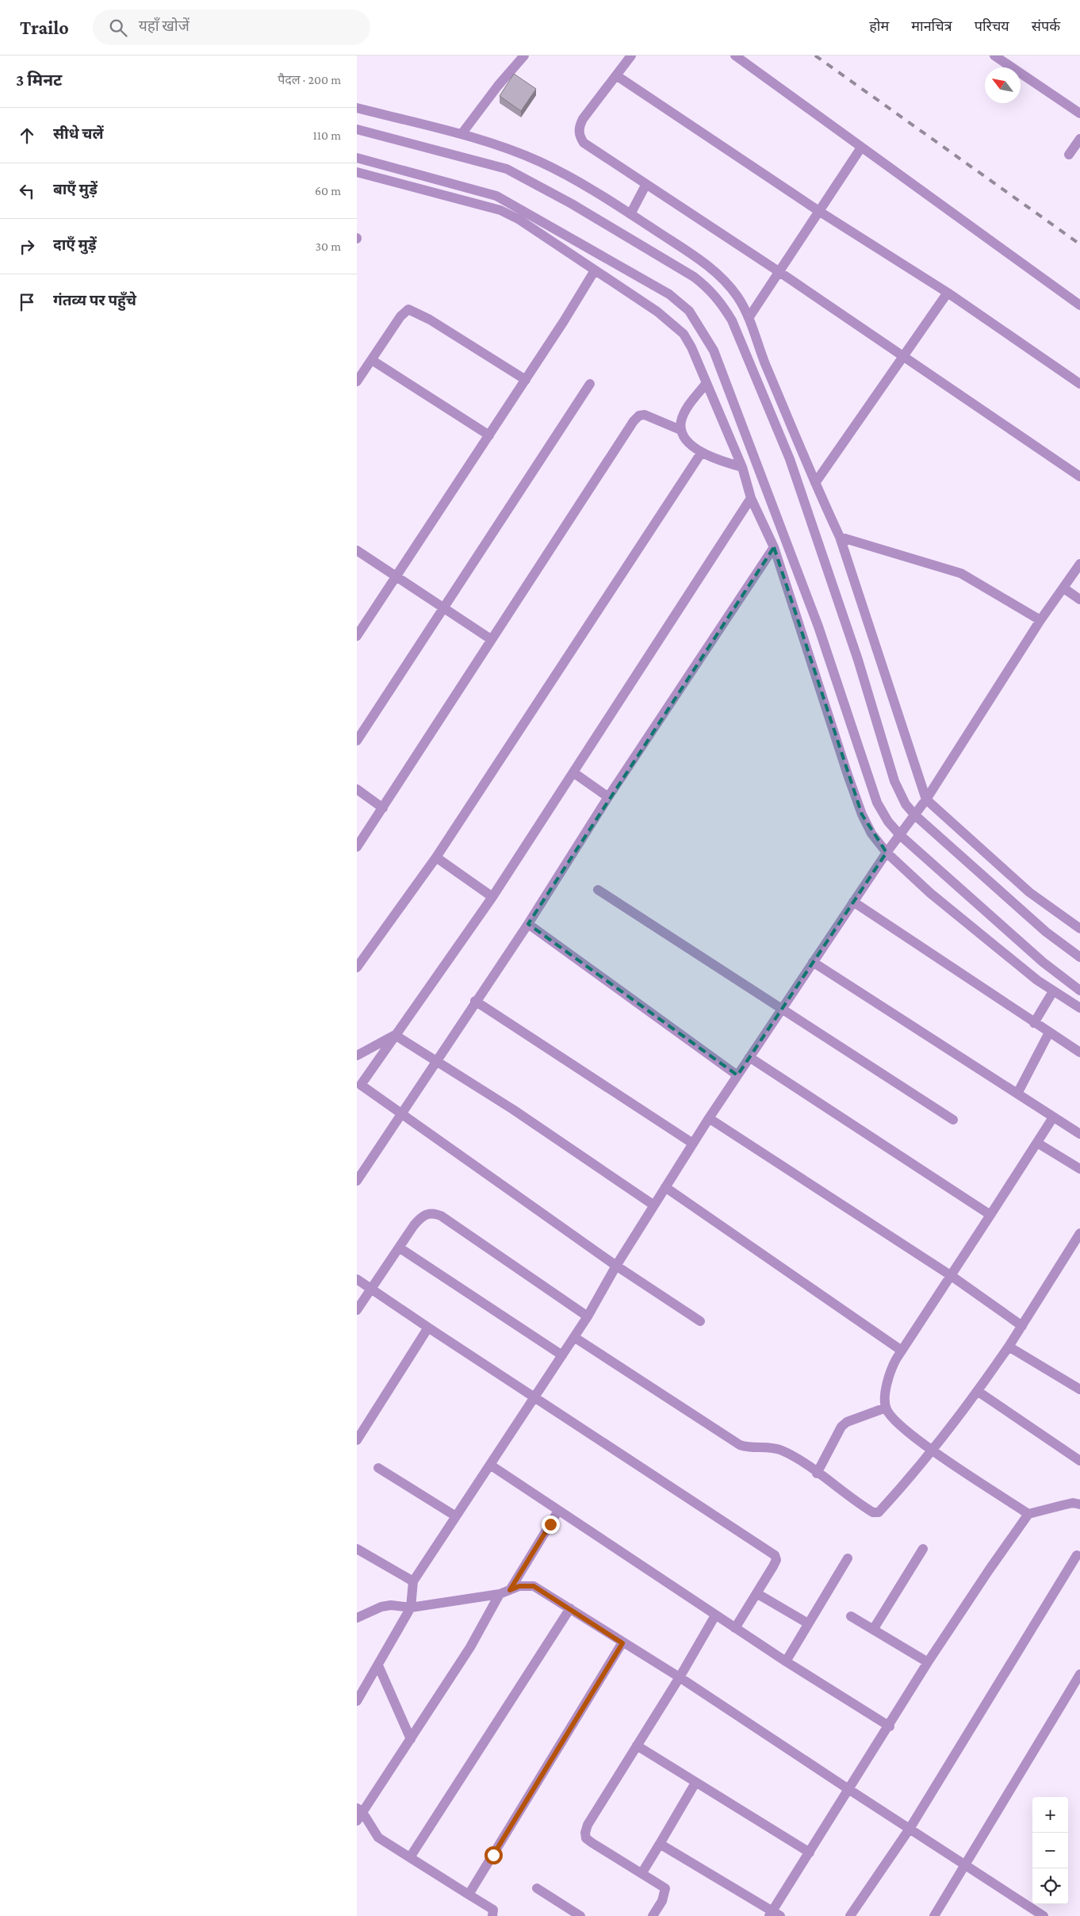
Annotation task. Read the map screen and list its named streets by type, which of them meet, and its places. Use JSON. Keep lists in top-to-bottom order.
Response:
{
  "north": "top left",
  "page": {
    "header": "Trailo",
    "search": "यहाँ खोजें",
    "nav": [
      "होम",
      "मानचित्र",
      "परिचय",
      "संपर्क"
    ],
    "heading": ["3 मिनट", "पैदल · 200 m"],
    "list": [
      ["सीधे चलें", "110 m"],
      ["बाएँ मुड़ें", "60 m"],
      ["दाएँ मुड़ें", "30 m"],
      "गंतव्य पर पहुँचे"
    ],
    "map_buttons": ["+", "−"]
  }
}
